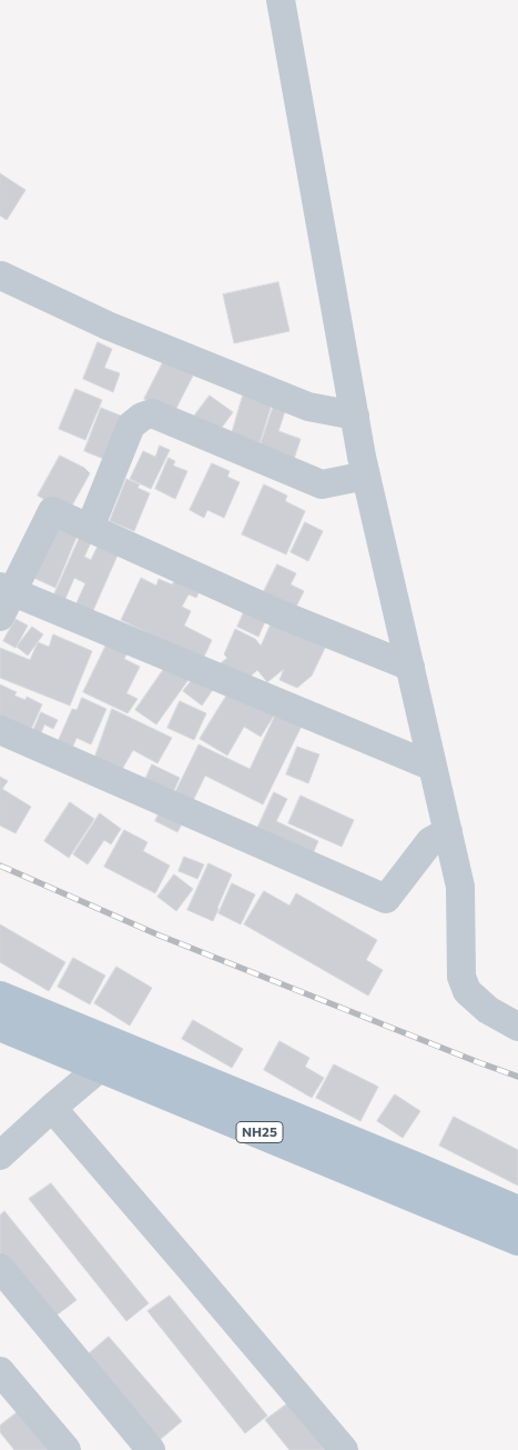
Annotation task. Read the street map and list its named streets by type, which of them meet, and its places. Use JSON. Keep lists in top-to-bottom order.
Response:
{
  "streets": {
    "main road": ["NH25"]
  }
}
